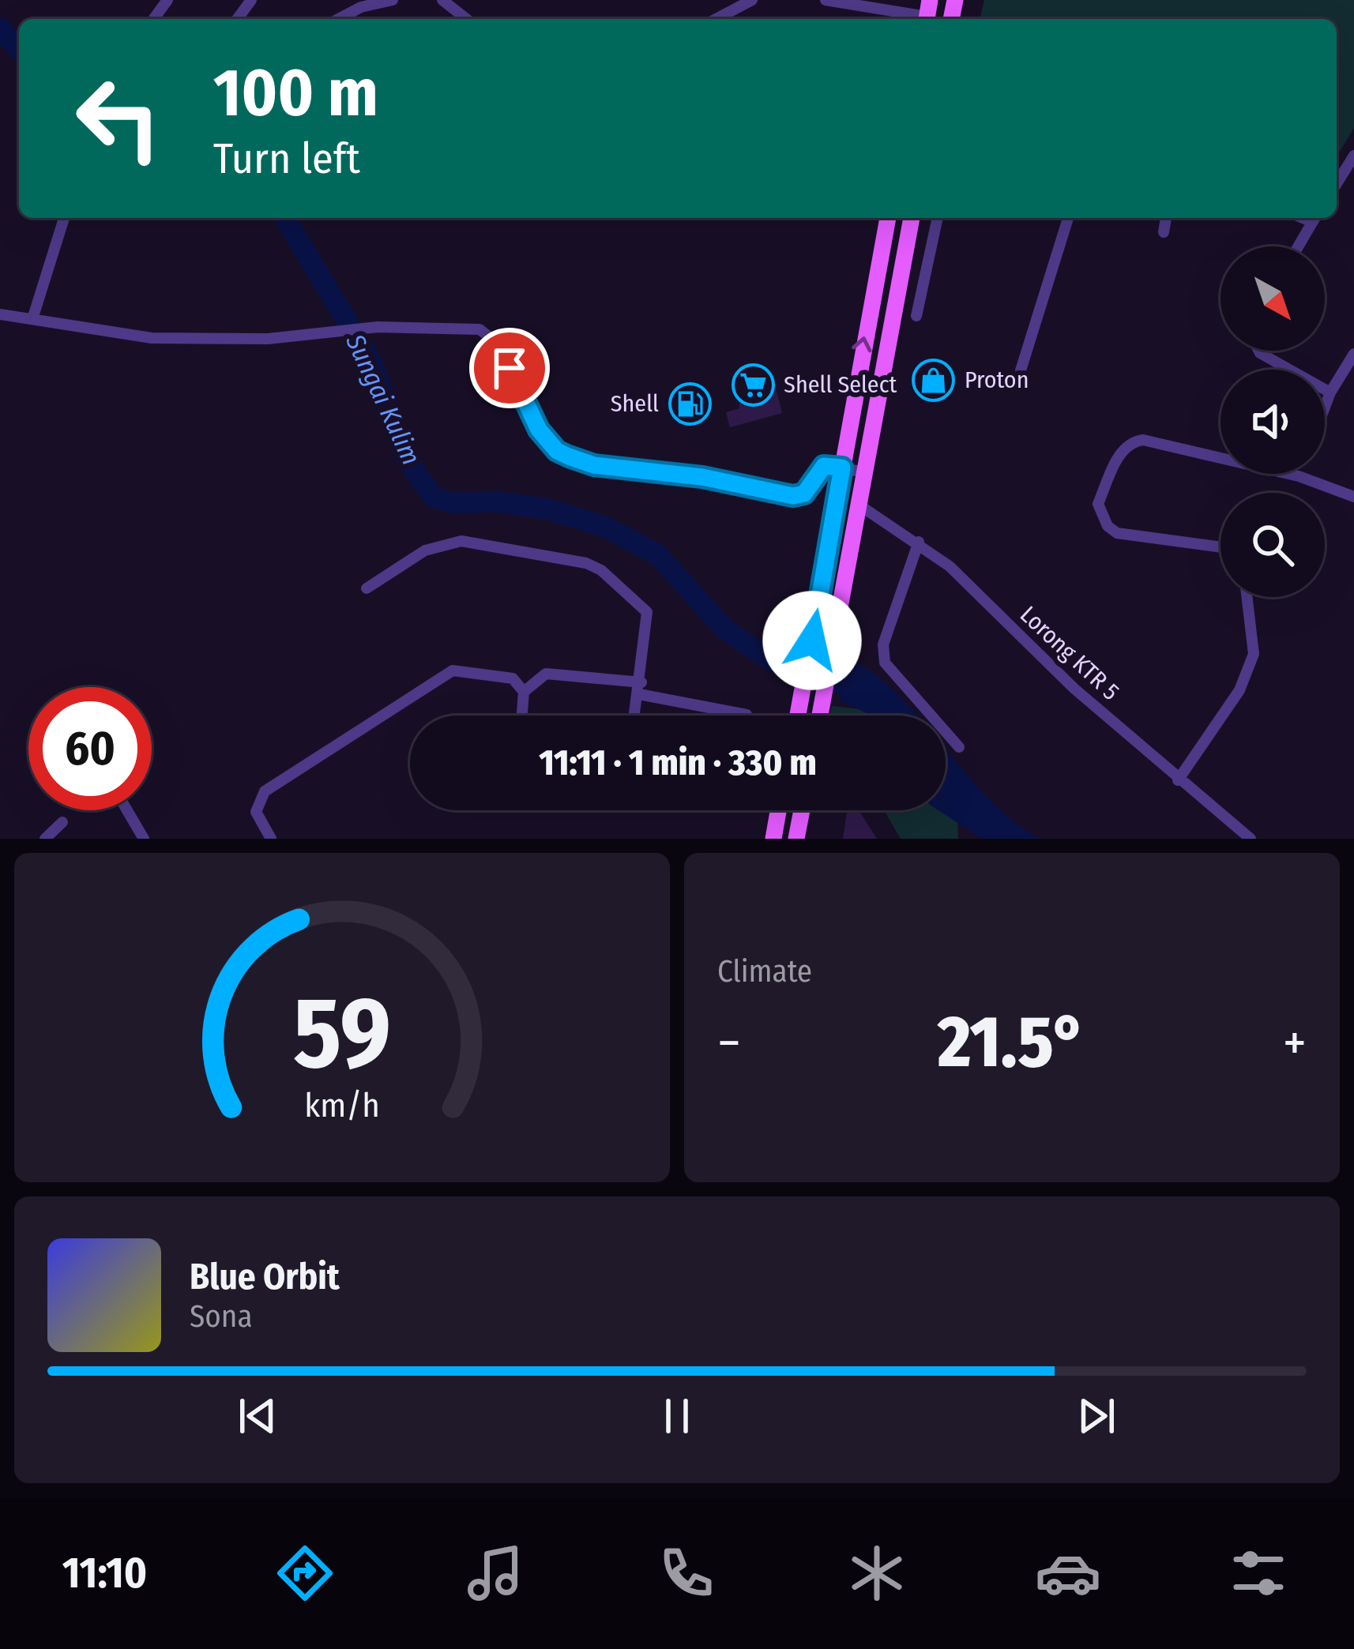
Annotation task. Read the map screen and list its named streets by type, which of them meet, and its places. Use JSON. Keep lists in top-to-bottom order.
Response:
{
  "streets": {
    "street": ["Lorong KTR 5"]
  },
  "water": ["Sungai Kulim"],
  "places": {
    "shop": ["Proton"],
    "supermarket": ["Shell Select"],
    "fuel station": ["Shell"]
  },
  "north": "bottom right",
  "page": {
    "turn": ["100 m", "Turn left"],
    "limit": "60",
    "trip": "11:11 · 1 min · 330 m",
    "tile": "Climate",
    "heat": ["−", "21.5°", "+"],
    "song": ["Blue Orbit", "Sona"],
    "tabs": "11:10",
    "gauge": ["59", "km/h"]
  }
}
